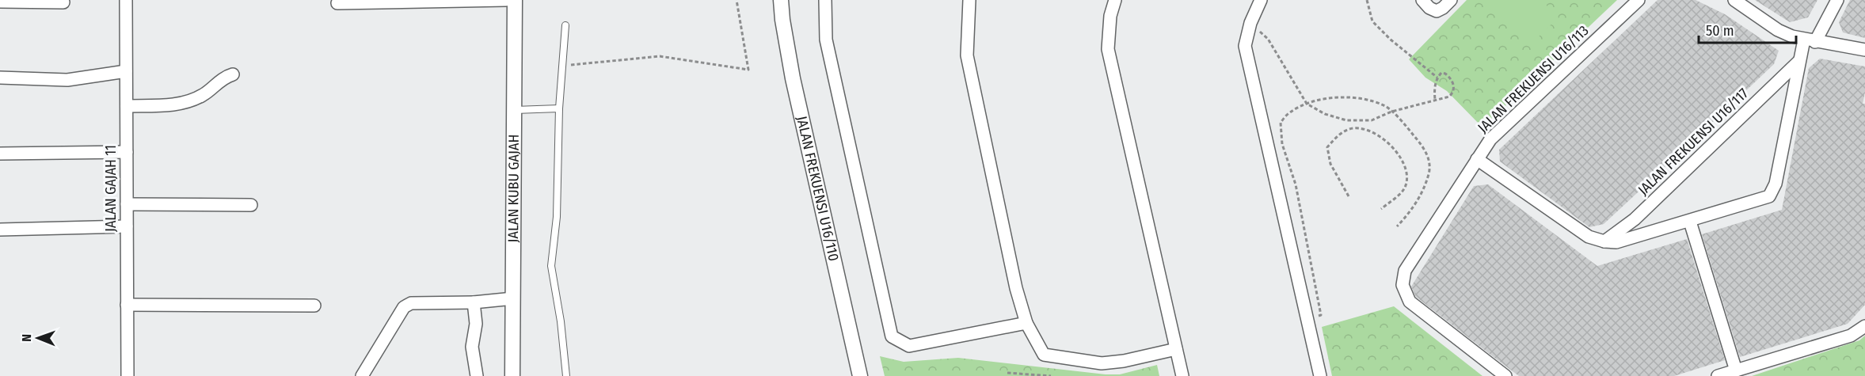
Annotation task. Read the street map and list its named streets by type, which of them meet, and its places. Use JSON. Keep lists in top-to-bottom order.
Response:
{
  "streets": {
    "street": [
      "JALAN FREKUENSI U16/113",
      "JALAN FREKUENSI U16/117",
      "JALAN GAJAH 11",
      "JALAN KUBU GAJAH",
      "JALAN FREKUENSI U16/110"
    ]
  },
  "scale_bar": "50 m",
  "north": "left"
}
